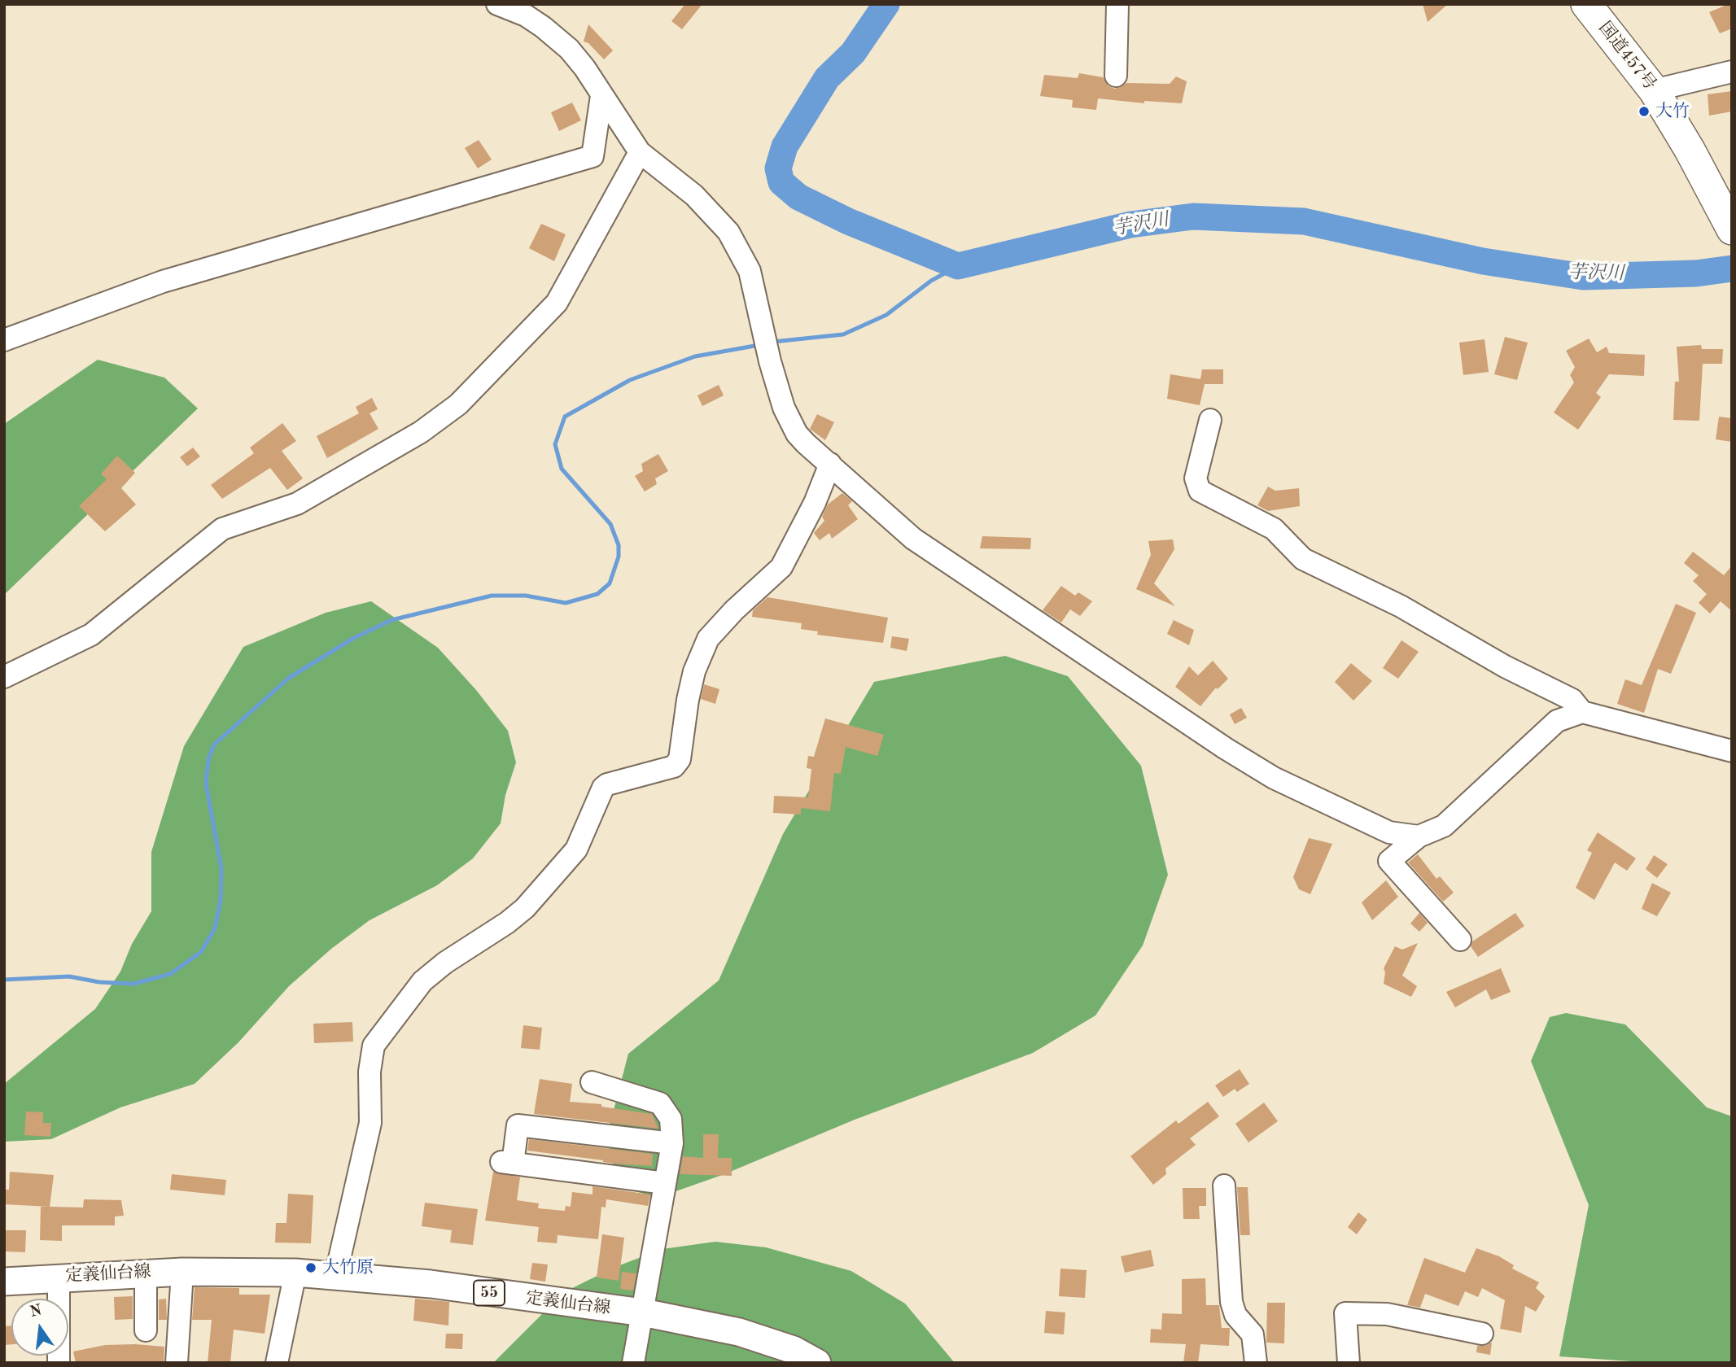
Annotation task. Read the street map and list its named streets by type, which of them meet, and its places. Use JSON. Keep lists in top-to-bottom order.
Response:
{
  "streets": {
    "highway": ["国道457号"],
    "main road": ["定義仙台線", "55"]
  },
  "water": ["芋沢川"],
  "places": ["大竹", "大竹原"],
  "north": "top"
}
